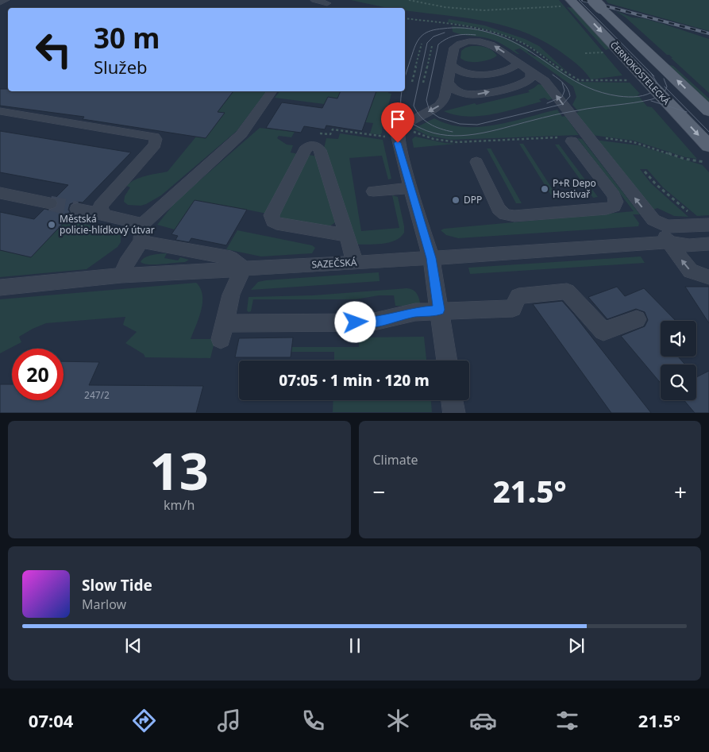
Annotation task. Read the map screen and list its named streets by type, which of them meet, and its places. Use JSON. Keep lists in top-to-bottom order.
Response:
{
  "streets": {
    "main road": ["ČERNOKOSTELECKÁ"],
    "street": ["SAZEČSKÁ"]
  },
  "places": ["P+R Depo Hostivař", "DPP", "Městská policie-hlídkový útvar"],
  "house_numbers": ["247/2"],
  "page": {
    "turn": ["30 m", "Služeb"],
    "limit": "20",
    "trip": "07:05 · 1 min · 120 m",
    "tile": [
      ["13", "km/h"],
      "Climate"
    ],
    "heat": ["−", "21.5°", "+"],
    "song": ["Slow Tide", "Marlow"],
    "tabs": ["07:04", "21.5°"]
  }
}
